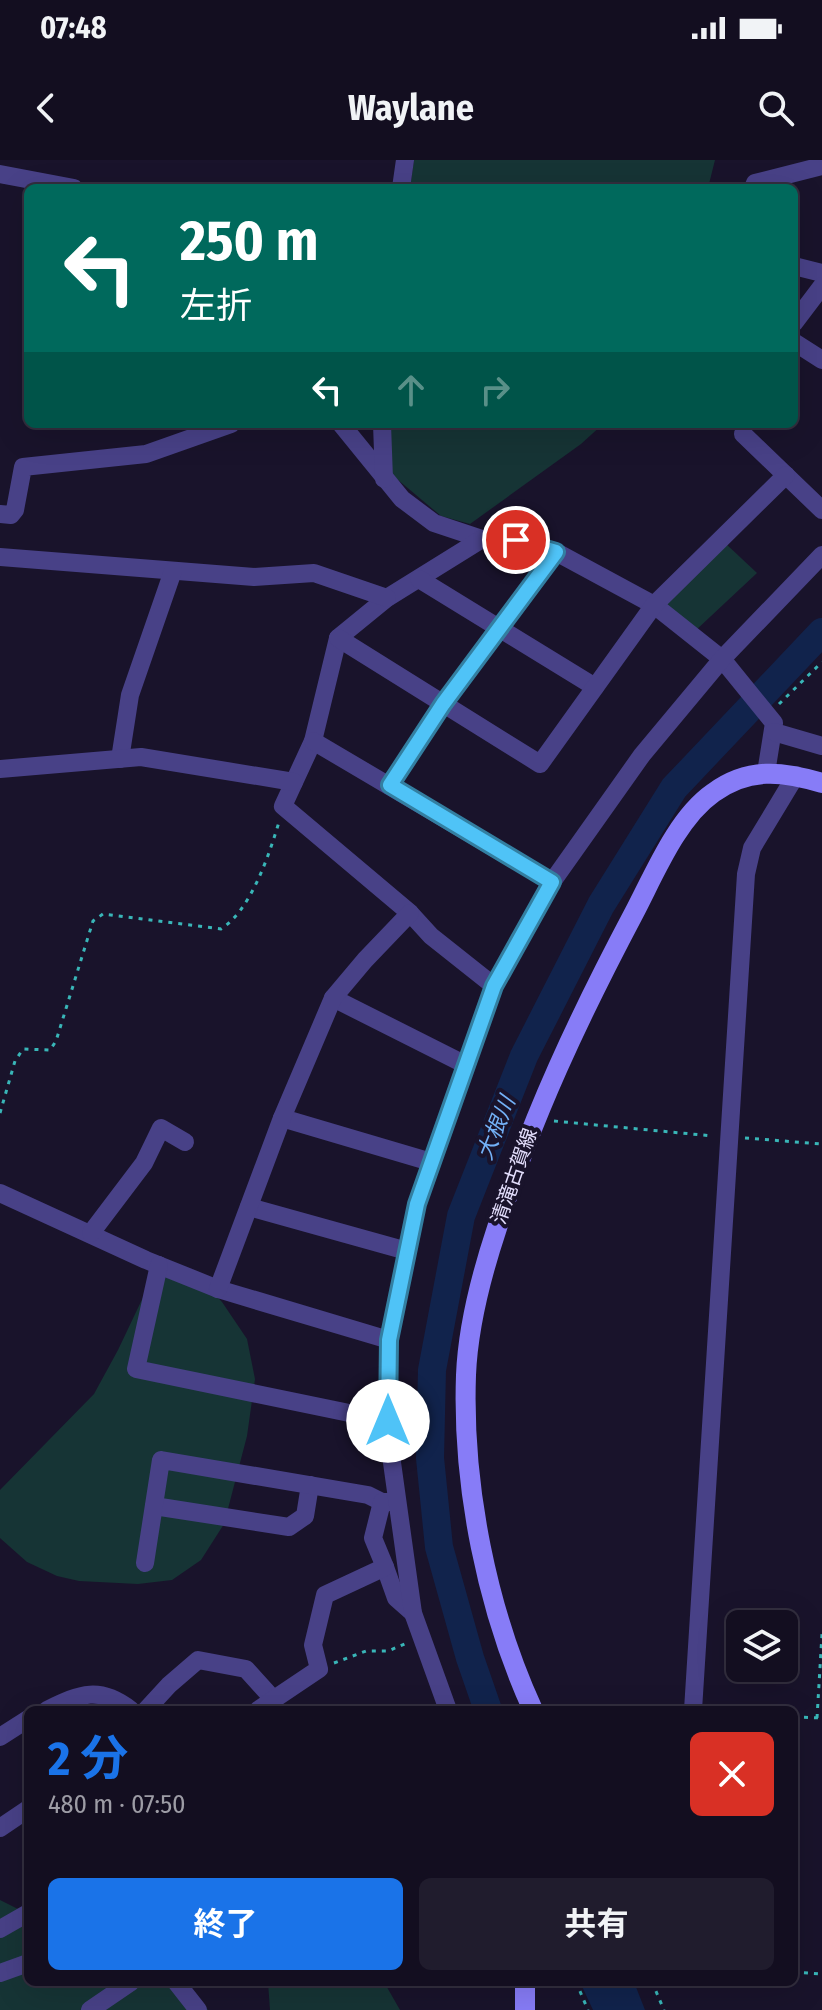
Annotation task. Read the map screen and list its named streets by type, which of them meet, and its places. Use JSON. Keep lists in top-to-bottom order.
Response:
{
  "streets": {
    "main road": ["清滝古賀線"]
  },
  "water": ["大根川"],
  "page": {
    "status": "07:48",
    "header": "Waylane",
    "turn": ["250 m", "左折"],
    "heading": ["2 分", "480 m · 07:50"],
    "buttons": ["終了", "共有"]
  }
}
